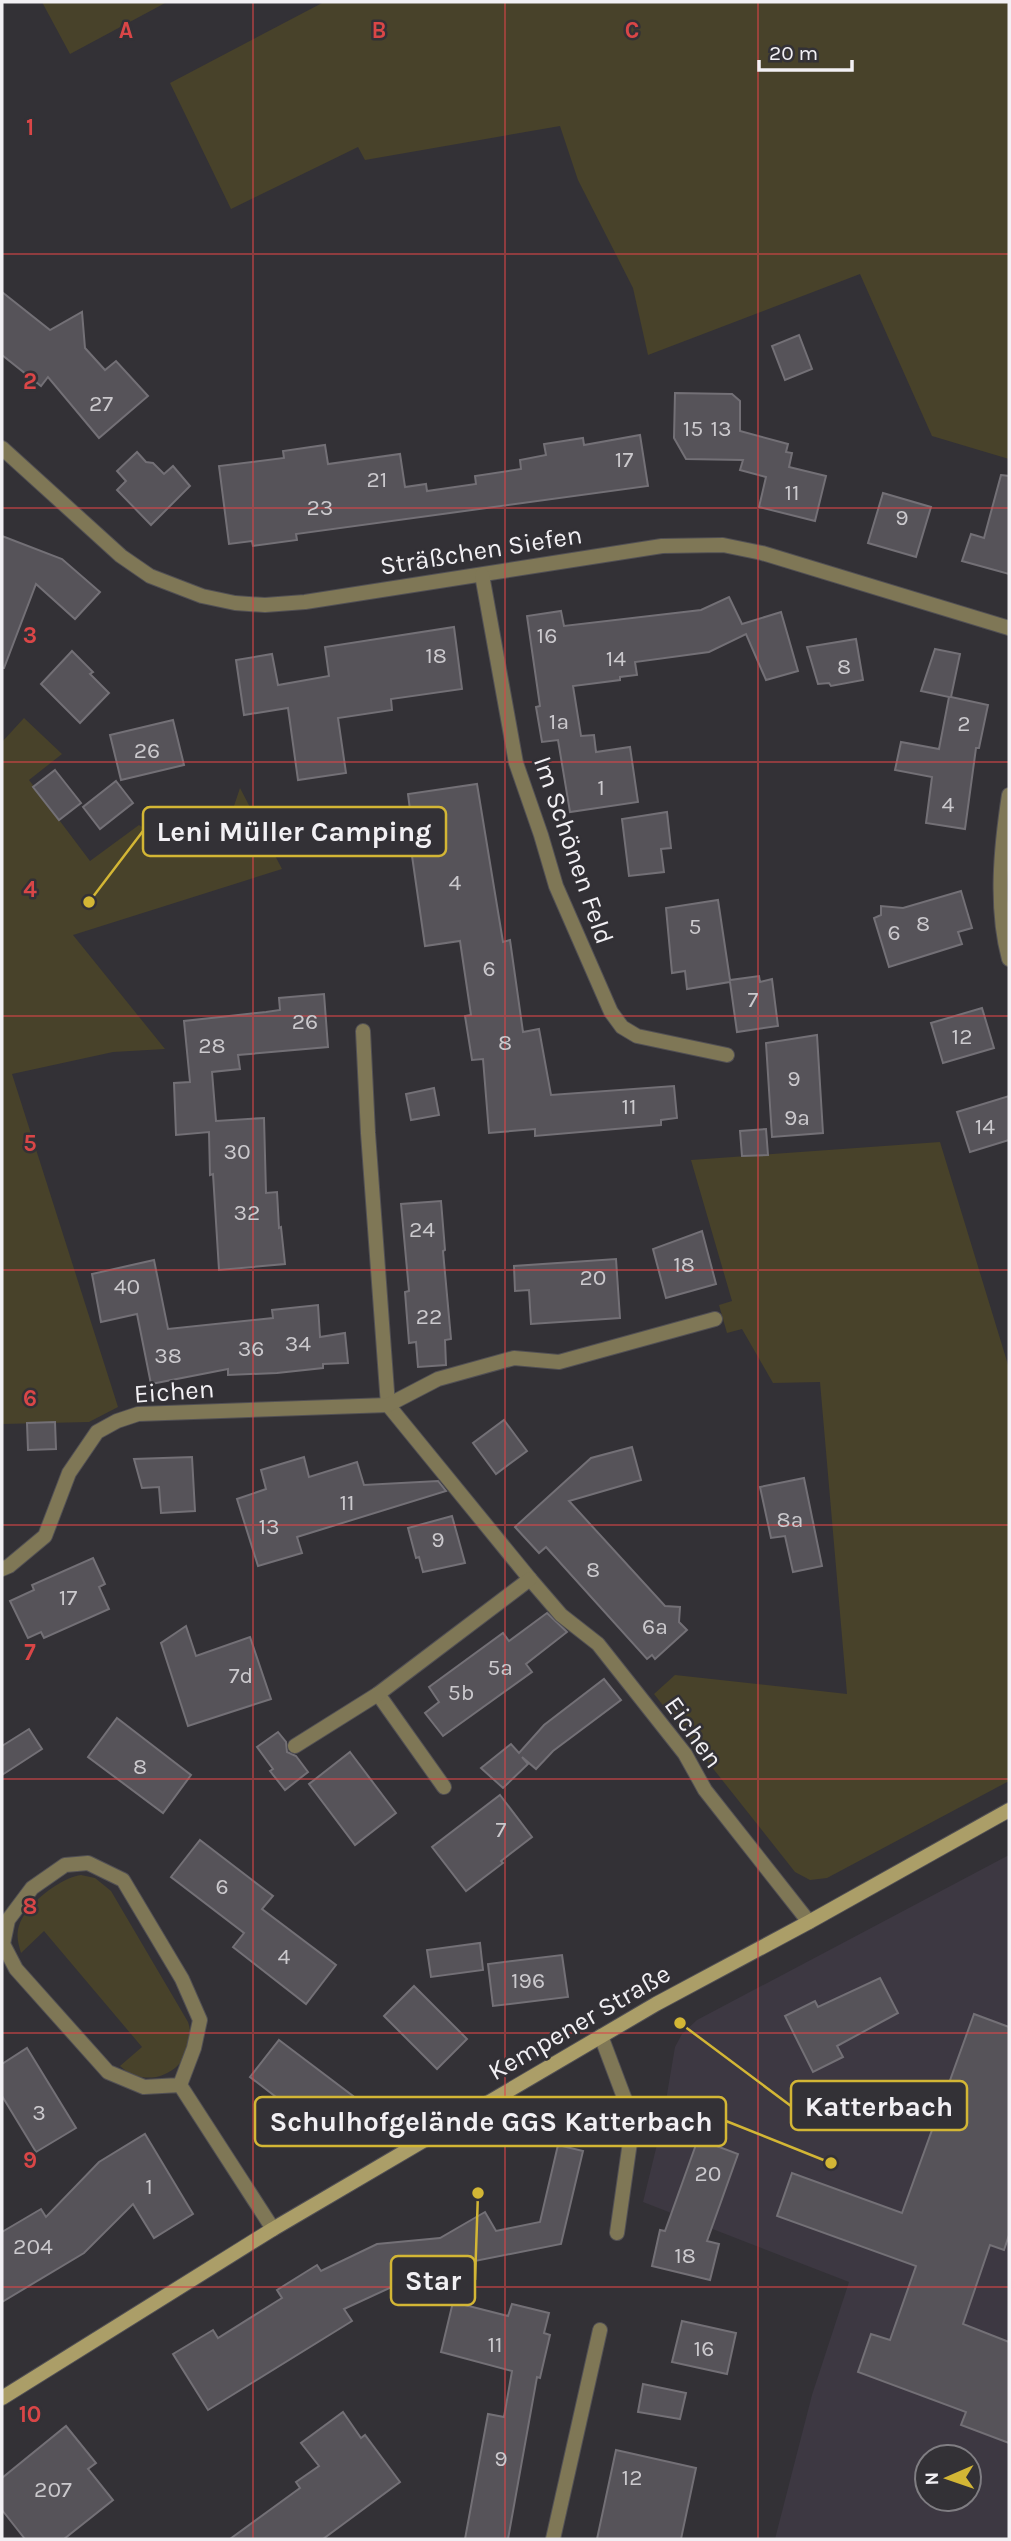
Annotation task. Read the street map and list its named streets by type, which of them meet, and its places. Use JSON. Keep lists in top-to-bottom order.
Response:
{
  "streets": {
    "main road": ["Kempener Straße"],
    "street": ["Sträßchen Siefen", "Im Schönen Feld", "Eichen"]
  },
  "crossings": [
    ["Sträßchen Siefen", "Im Schönen Feld"],
    ["Eichen", "Kempener Straße"]
  ],
  "places": [
    "Leni Müller Camping",
    "Katterbach",
    "Schulhofgelände GGS Katterbach",
    "Star"
  ],
  "house_numbers": [
    "27",
    "15",
    "13",
    "17",
    "21",
    "11",
    "23",
    "9",
    "16",
    "18",
    "14",
    "8",
    "1a",
    "2",
    "26",
    "1",
    "4",
    "4",
    "8",
    "5",
    "6",
    "6",
    "7",
    "26",
    "12",
    "8",
    "28",
    "9",
    "11",
    "9a",
    "14",
    "30",
    "32",
    "24",
    "18",
    "20",
    "40",
    "22",
    "34",
    "36",
    "38",
    "11",
    "8a",
    "13",
    "9",
    "8",
    "17",
    "6a",
    "5a",
    "7d",
    "5b",
    "8",
    "7",
    "6",
    "4",
    "196",
    "3",
    "20",
    "1",
    "204",
    "18",
    "11",
    "16",
    "9",
    "12",
    "207"
  ],
  "scale_bar": "20 m",
  "north": "left",
  "grid": {
    "columns": ["A", "B", "C"],
    "rows": [
      "1",
      "2",
      "3",
      "4",
      "5",
      "6",
      "7",
      "8",
      "9",
      "10"
    ]
  }
}
